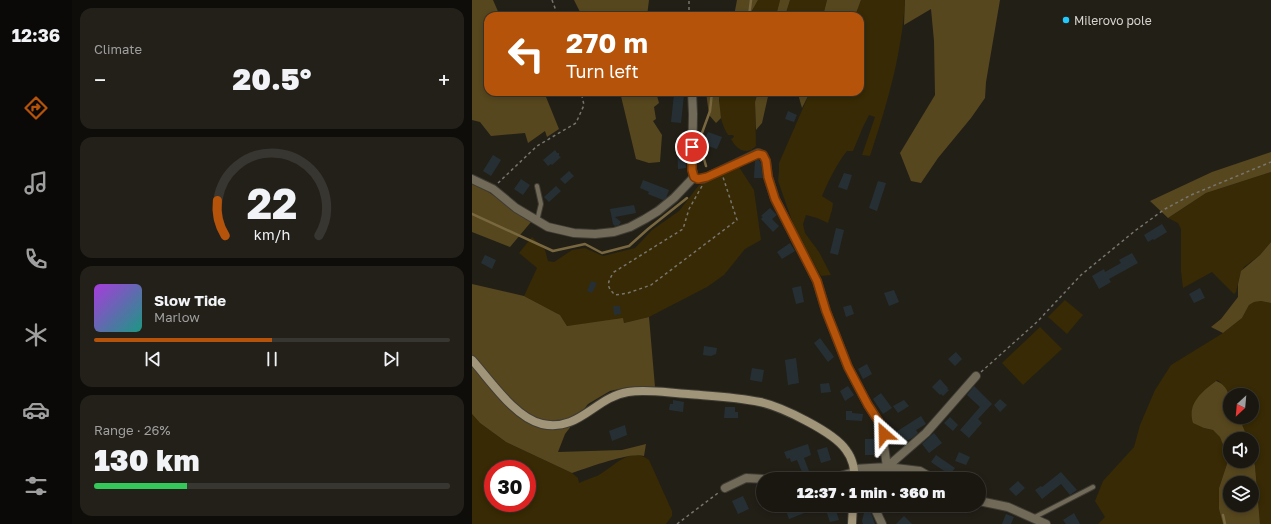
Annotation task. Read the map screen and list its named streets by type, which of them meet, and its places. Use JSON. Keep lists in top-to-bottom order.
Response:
{
  "places": ["Milerovo pole"],
  "north": "bottom left",
  "page": {
    "tabs": "12:36",
    "tile": [
      "Climate",
      ["Range · 26%", "130 km"]
    ],
    "turn": ["270 m", "Turn left"],
    "heat": ["−", "20.5°", "+"],
    "song": ["Slow Tide", "Marlow"],
    "limit": "30",
    "trip": "12:37 · 1 min · 360 m",
    "gauge": ["22", "km/h"]
  }
}
